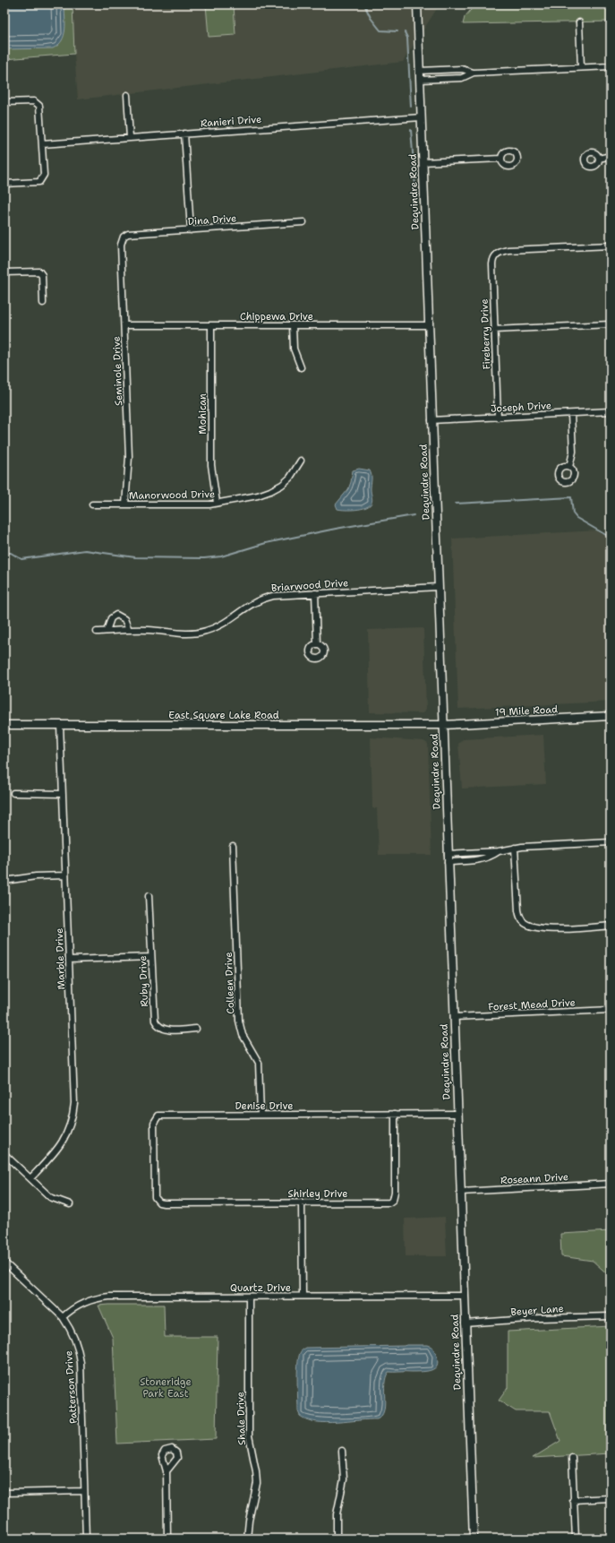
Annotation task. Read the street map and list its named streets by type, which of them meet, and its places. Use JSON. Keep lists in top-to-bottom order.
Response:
{
  "streets": {
    "main road": ["Dequindre Road", "19 Mile Road", "East Square Lake Road"],
    "street": [
      "Ranieri Drive",
      "Dina Drive",
      "Chippewa Drive",
      "Fireberry Drive",
      "Seminole Drive",
      "Joseph Drive",
      "Mohican",
      "Manorwood Drive",
      "Briarwood Drive",
      "Marble Drive",
      "Ruby Drive",
      "Colleen Drive",
      "Forest Mead Drive",
      "Denise Drive",
      "Roseann Drive",
      "Shirley Drive",
      "Quartz Drive",
      "Beyer Lane",
      "Patterson Drive",
      "Shale Drive"
    ]
  },
  "crossings": [
    ["Ranieri Drive", "Dequindre Road"],
    ["Dequindre Road", "Chippewa Drive"],
    ["Dequindre Road", "Joseph Drive"],
    ["Dequindre Road", "Briarwood Drive"],
    ["Dequindre Road", "19 Mile Road"],
    ["Dequindre Road", "East Square Lake Road"],
    ["Dequindre Road", "Forest Mead Drive"],
    ["Dequindre Road", "Denise Drive"],
    ["Dequindre Road", "Roseann Drive"],
    ["Dequindre Road", "Quartz Drive"],
    ["Dequindre Road", "Beyer Lane"],
    ["Dina Drive", "Seminole Drive"],
    ["Chippewa Drive", "Seminole Drive"],
    ["Chippewa Drive", "Mohican"],
    ["Fireberry Drive", "Joseph Drive"],
    ["Seminole Drive", "Manorwood Drive"],
    ["Mohican", "Manorwood Drive"],
    ["19 Mile Road", "East Square Lake Road"],
    ["East Square Lake Road", "Marble Drive"],
    ["Colleen Drive", "Denise Drive"],
    ["Denise Drive", "Shirley Drive"],
    ["Quartz Drive", "Patterson Drive"],
    ["Quartz Drive", "Shale Drive"]
  ],
  "parks": ["Stoneridge Park East"]
}
